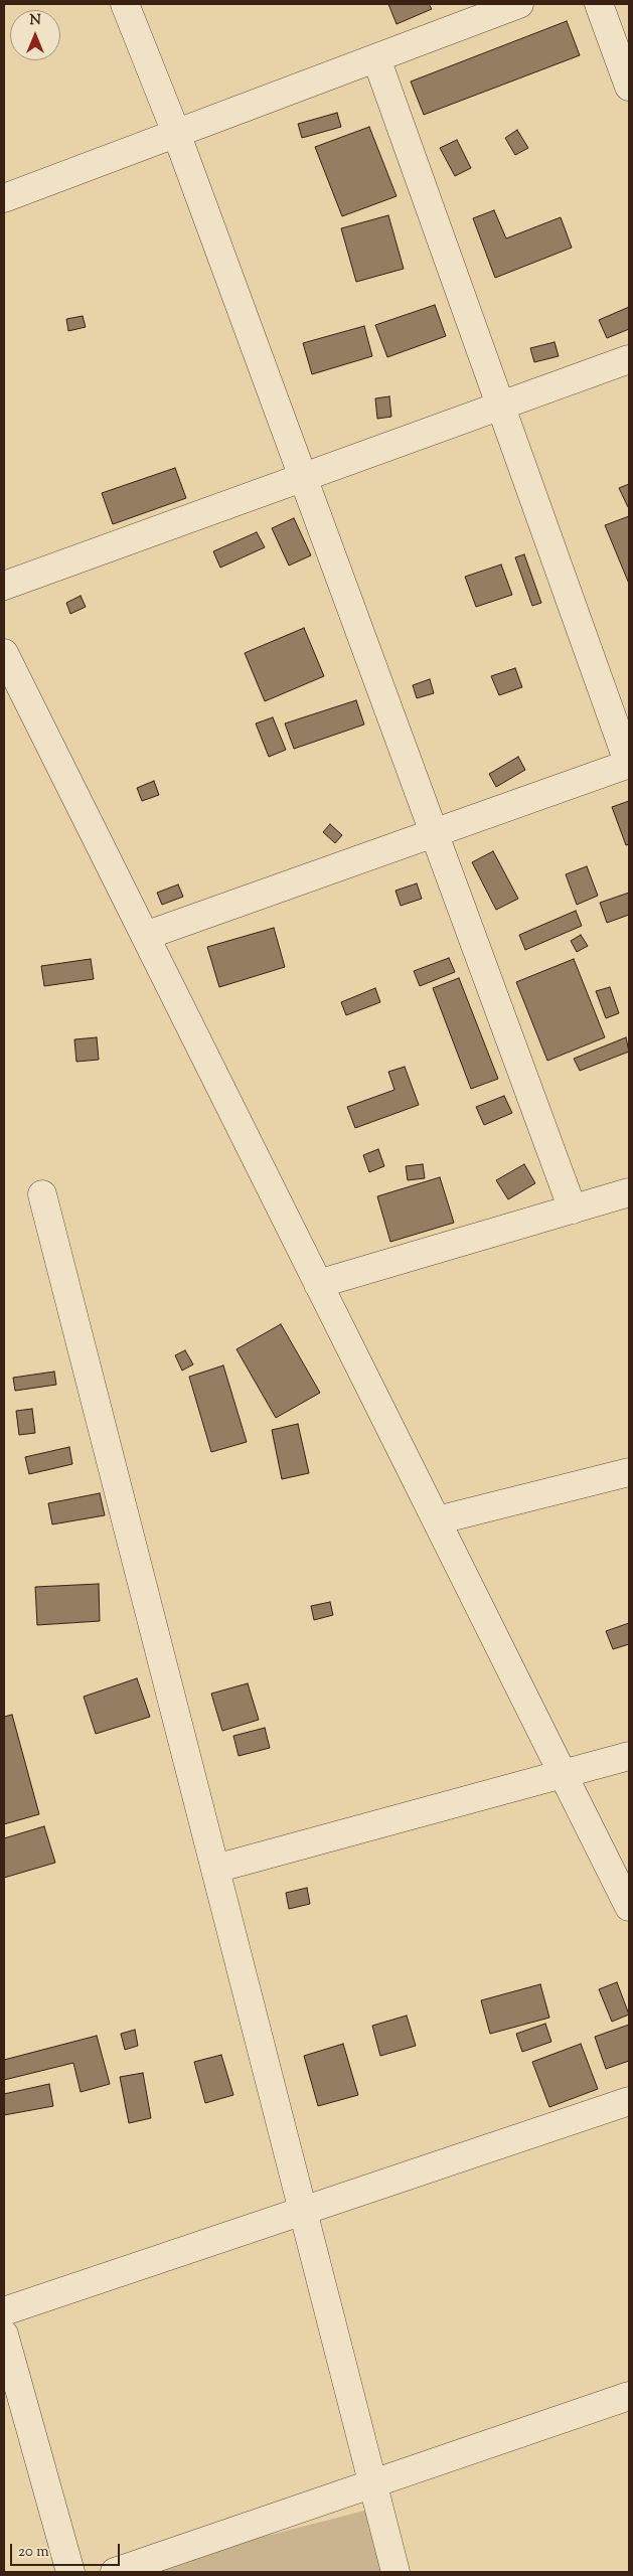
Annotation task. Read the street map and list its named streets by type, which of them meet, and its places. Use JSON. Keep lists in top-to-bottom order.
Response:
{
  "scale_bar": "20 m",
  "north": "top"
}
